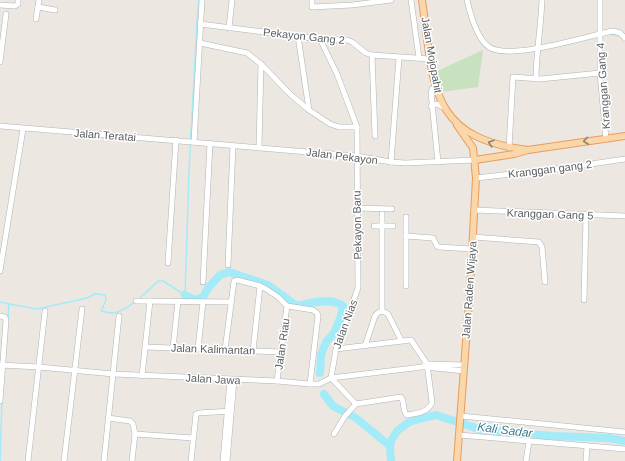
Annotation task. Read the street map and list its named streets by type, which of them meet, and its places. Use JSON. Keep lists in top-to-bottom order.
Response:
{
  "streets": {
    "main road": ["Jalan Mojopahit", "Jalan Raden Wijaya"],
    "street": [
      "Pekayon Gang 2",
      "Kranggan Gang 4",
      "Jalan Teratai",
      "Jalan Pekayon",
      "Kranggan gang 2",
      "Kranggan Gang 5",
      "Pekayon Baru",
      "Jalan Nias",
      "Jalan Riau",
      "Jalan Kalimantan",
      "Jalan Jawa"
    ]
  },
  "crossings": [
    ["Pekayon Gang 2", "Jalan Mojopahit"],
    ["Jalan Mojopahit", "Kranggan Gang 4"],
    ["Jalan Mojopahit", "Jalan Pekayon"],
    ["Jalan Mojopahit", "Jalan Raden Wijaya"],
    ["Jalan Teratai", "Jalan Pekayon"],
    ["Jalan Pekayon", "Pekayon Baru"],
    ["Jalan Pekayon", "Jalan Raden Wijaya"],
    ["Kranggan gang 2", "Jalan Raden Wijaya"],
    ["Kranggan Gang 5", "Jalan Raden Wijaya"],
    ["Pekayon Baru", "Jalan Nias"],
    ["Jalan Raden Wijaya", "Jalan Jawa"],
    ["Jalan Nias", "Jalan Jawa"],
    ["Jalan Riau", "Jalan Kalimantan"],
    ["Jalan Riau", "Jalan Jawa"]
  ],
  "one_way": ["Jalan Mojopahit"],
  "water": ["Kali Sadar"]
}
